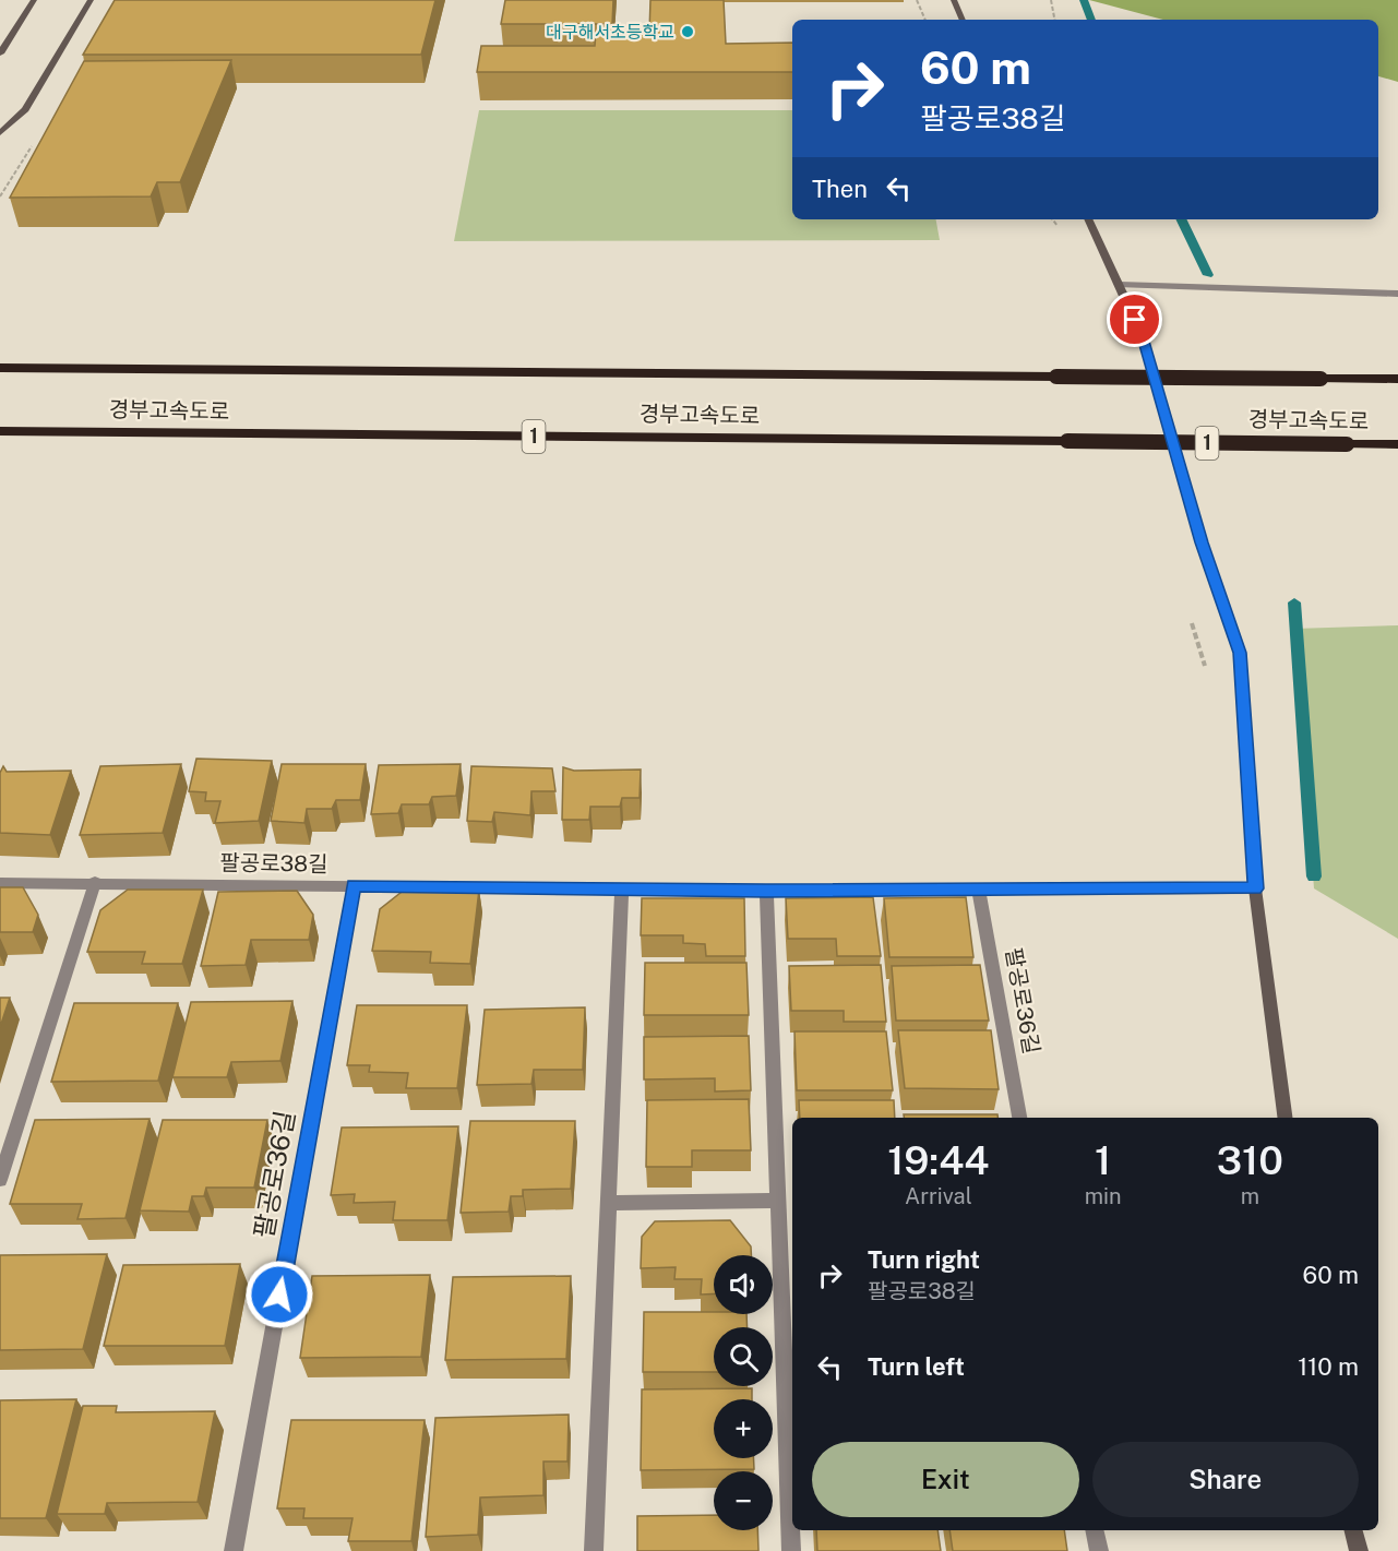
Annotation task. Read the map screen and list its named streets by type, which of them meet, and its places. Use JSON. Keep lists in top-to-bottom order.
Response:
{
  "streets": {
    "highway": ["경부고속도로", "1"],
    "street": ["팔공로38길", "팔공로36길"]
  },
  "crossings": [
    ["팔공로38길", "팔공로36길"]
  ],
  "places": ["대구해서초등학교"],
  "page": {
    "turn": ["60 m", "팔공로38길"],
    "then": "Then",
    "eta": [
      "19:44",
      "Arrival",
      "1",
      "min",
      "310",
      "m"
    ],
    "list": [
      {
        "name": "Turn right",
        "note": "팔공로38길",
        "value": "60 m"
      },
      {
        "name": "Turn left",
        "value": "110 m"
      }
    ],
    "map_buttons": ["+", "−"],
    "buttons": ["Exit", "Share"]
  }
}
